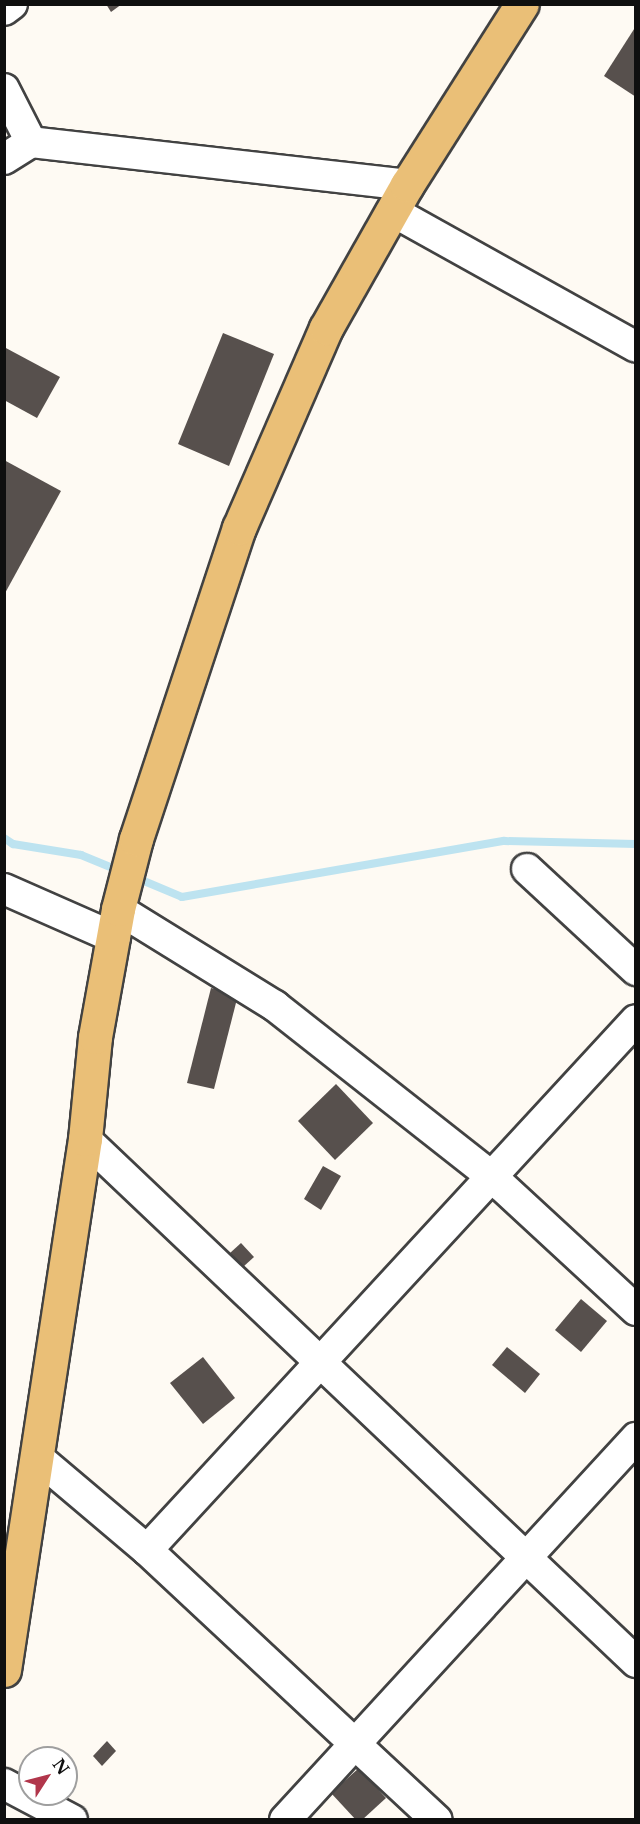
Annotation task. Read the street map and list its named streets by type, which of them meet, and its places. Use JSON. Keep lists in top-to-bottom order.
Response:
{
  "north": "top right"
}
